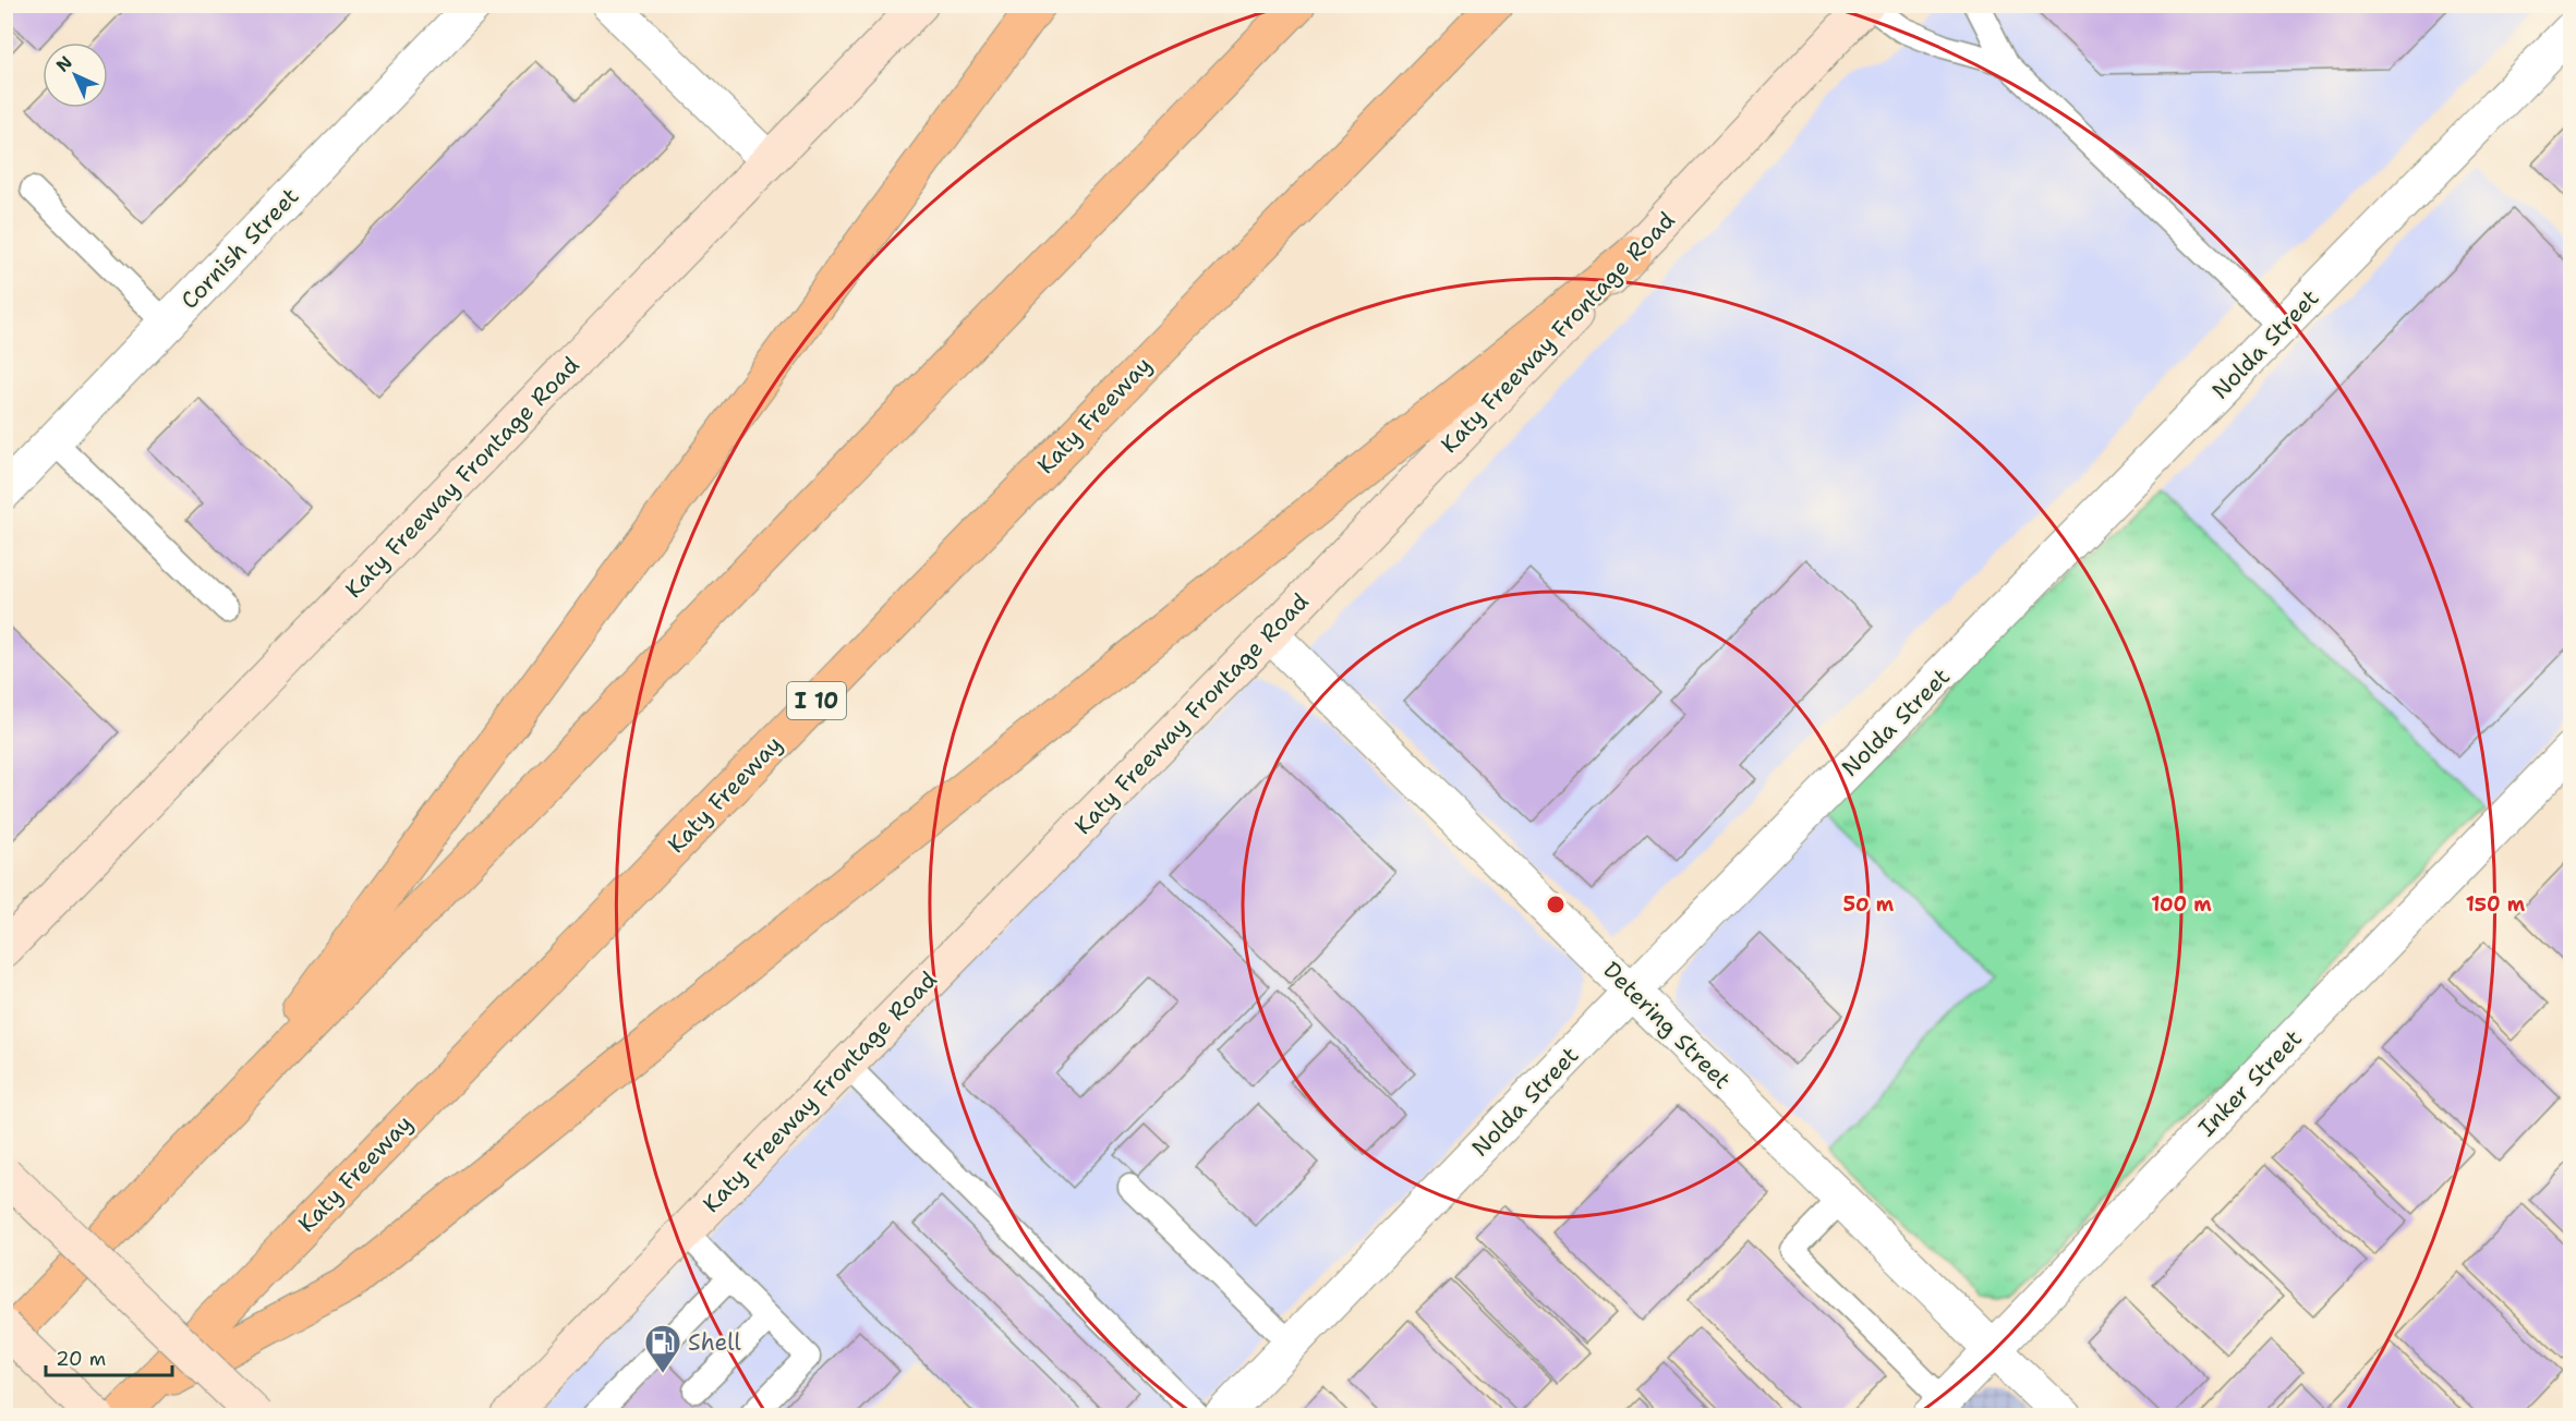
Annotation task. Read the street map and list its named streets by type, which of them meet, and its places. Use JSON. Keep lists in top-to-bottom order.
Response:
{
  "streets": {
    "highway": ["Katy Freeway", "I 10"],
    "main road": ["Katy Freeway Frontage Road"],
    "street": [
      "Cornish Street",
      "Nolda Street",
      "Detering Street",
      "Inker Street"
    ]
  },
  "crossings": [
    ["Katy Freeway Frontage Road", "Detering Street"],
    ["Nolda Street", "Detering Street"],
    ["Detering Street", "Inker Street"]
  ],
  "places": {
    "fuel station": ["Shell"]
  },
  "scale_bar": "20 m",
  "north": "top left",
  "rings": ["50 m", "100 m", "150 m"]
}
